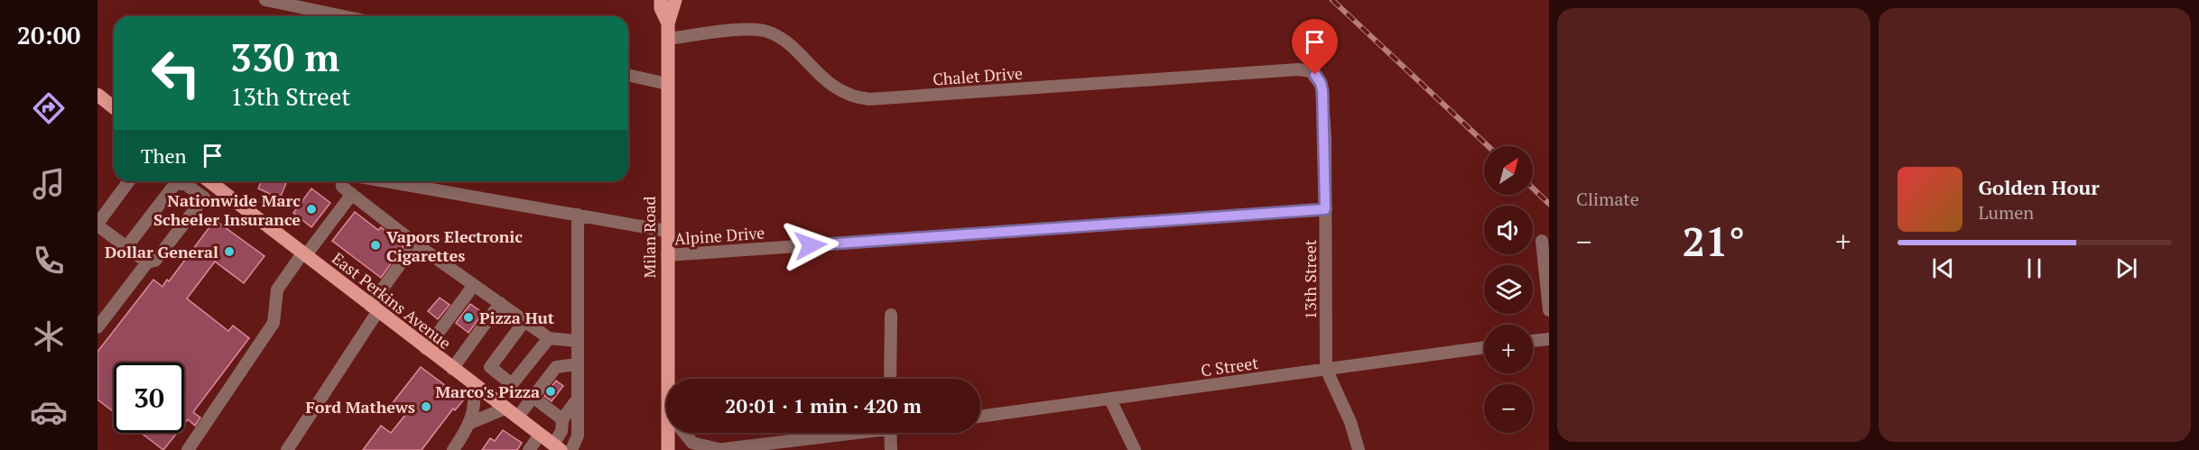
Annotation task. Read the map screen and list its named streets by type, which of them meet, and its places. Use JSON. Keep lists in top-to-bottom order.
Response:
{
  "streets": {
    "main road": ["Milan Road", "East Perkins Avenue"],
    "street": [
      "Chalet Drive",
      "Alpine Drive",
      "13th Street",
      "C Street"
    ]
  },
  "crossings": [
    ["Chalet Drive", "Milan Road"],
    ["Chalet Drive", "13th Street"],
    ["Alpine Drive", "Milan Road"],
    ["Alpine Drive", "13th Street"],
    ["13th Street", "C Street"]
  ],
  "places": [
    "Nationwide Marc Scheeler Insurance",
    "Vapors Electronic Cigarettes",
    "Dollar General",
    "Pizza Hut",
    "Marco's Pizza",
    "Ford Mathews"
  ],
  "north": "top right",
  "page": {
    "tabs": "20:00",
    "tile": "Climate",
    "turn": ["330 m", "13th Street"],
    "then": "Then",
    "map_buttons": ["+", "−"],
    "song": ["Golden Hour", "Lumen"],
    "heat": ["−", "21°", "+"],
    "limit": "30",
    "trip": "20:01 · 1 min · 420 m"
  }
}
